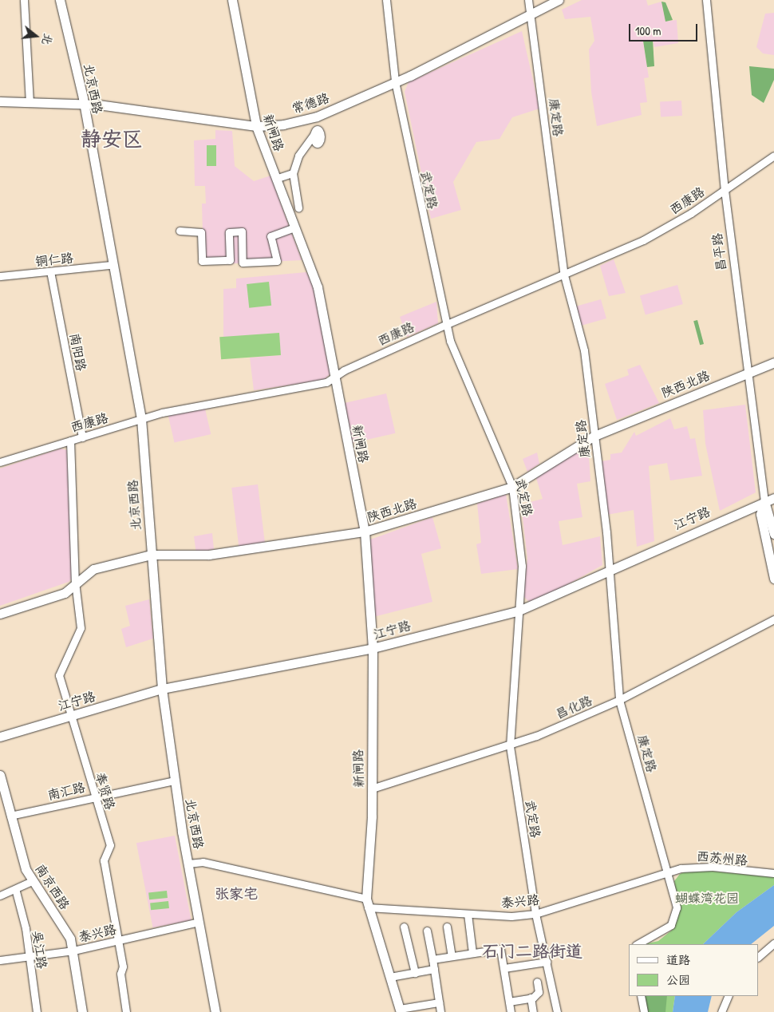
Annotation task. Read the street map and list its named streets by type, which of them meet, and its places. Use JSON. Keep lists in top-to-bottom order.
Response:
{
  "streets": {
    "main road": [
      "北京西路",
      "常德路",
      "新闸路",
      "昌平路",
      "陕西北路",
      "江宁路",
      "南京西路"
    ],
    "street": [
      "康定路",
      "武定路",
      "西康路",
      "铜仁路",
      "南阳路",
      "昌化路",
      "南汇路",
      "奉贤路",
      "西苏州路",
      "泰兴路",
      "吴江路"
    ]
  },
  "crossings": [
    ["北京西路", "常德路"],
    ["北京西路", "西康路"],
    ["北京西路", "铜仁路"],
    ["北京西路", "陕西北路"],
    ["北京西路", "江宁路"],
    ["北京西路", "南汇路"],
    ["北京西路", "泰兴路"],
    ["常德路", "康定路"],
    ["常德路", "新闸路"],
    ["常德路", "武定路"],
    ["康定路", "西康路"],
    ["康定路", "陕西北路"],
    ["康定路", "江宁路"],
    ["康定路", "昌化路"],
    ["康定路", "西苏州路"],
    ["康定路", "泰兴路"],
    ["新闸路", "西康路"],
    ["新闸路", "陕西北路"],
    ["新闸路", "江宁路"],
    ["新闸路", "昌化路"],
    ["新闸路", "泰兴路"],
    ["武定路", "西康路"],
    ["武定路", "陕西北路"],
    ["武定路", "江宁路"],
    ["武定路", "昌化路"],
    ["武定路", "泰兴路"],
    ["西康路", "昌平路"],
    ["西康路", "南阳路"],
    ["昌平路", "陕西北路"],
    ["昌平路", "江宁路"],
    ["铜仁路", "南阳路"],
    ["陕西北路", "奉贤路"],
    ["江宁路", "奉贤路"],
    ["南汇路", "奉贤路"],
    ["南汇路", "南京西路"],
    ["奉贤路", "泰兴路"],
    ["西苏州路", "泰兴路"],
    ["南京西路", "泰兴路"],
    ["泰兴路", "吴江路"]
  ],
  "districts": ["静安区", "张家宅", "石门二路街道"],
  "parks": ["蝴蝶湾花园"],
  "legend": ["道路", "公园"],
  "scale_bar": "100 m",
  "north": "right"
}
